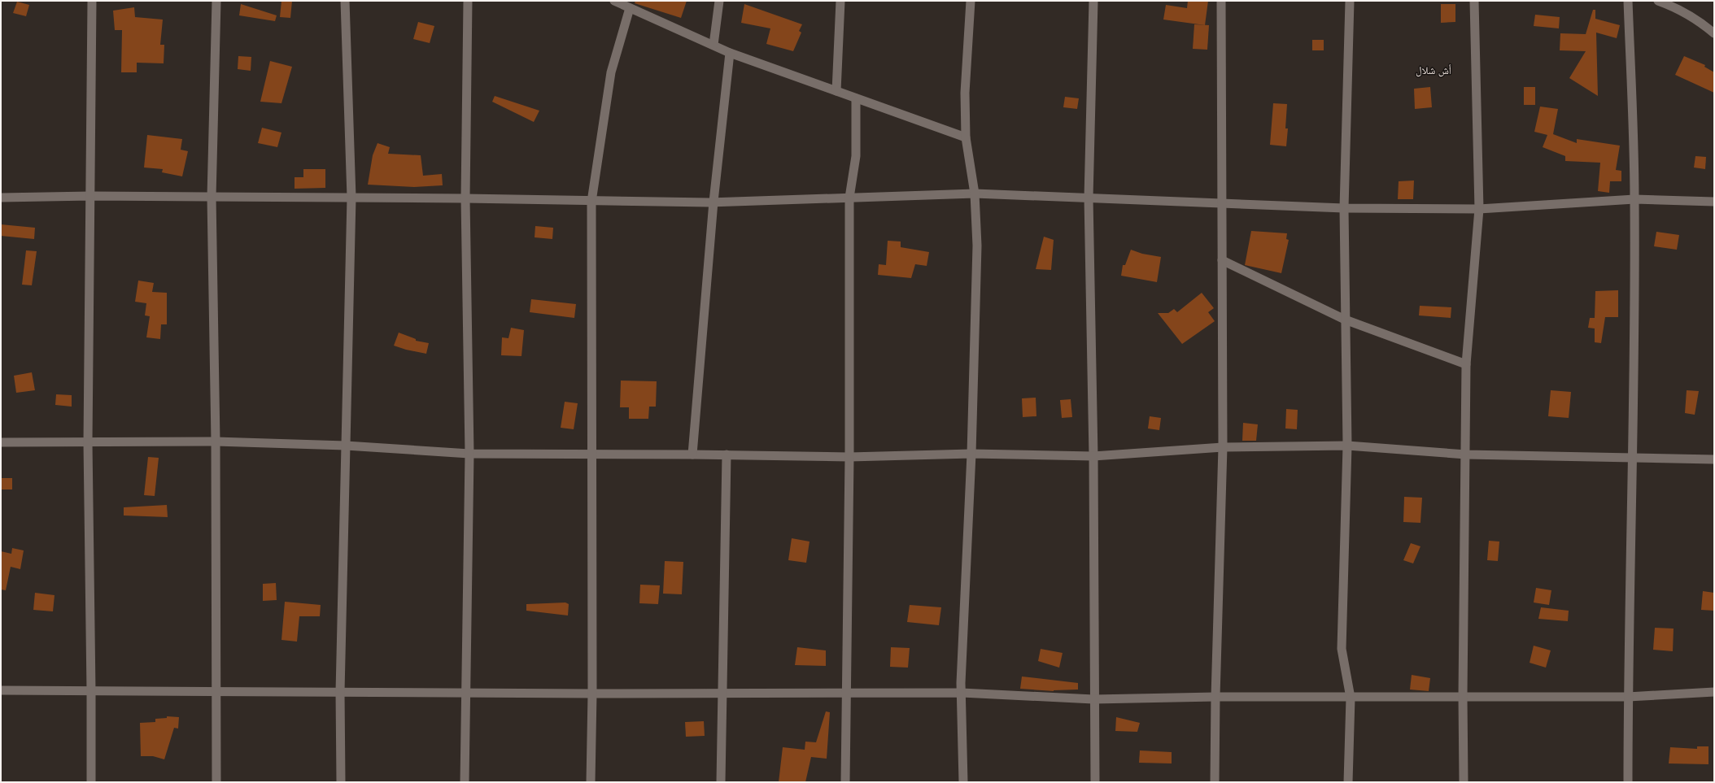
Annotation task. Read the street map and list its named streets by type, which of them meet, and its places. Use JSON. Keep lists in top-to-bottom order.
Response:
{
  "districts": ["أش شلال"]
}
